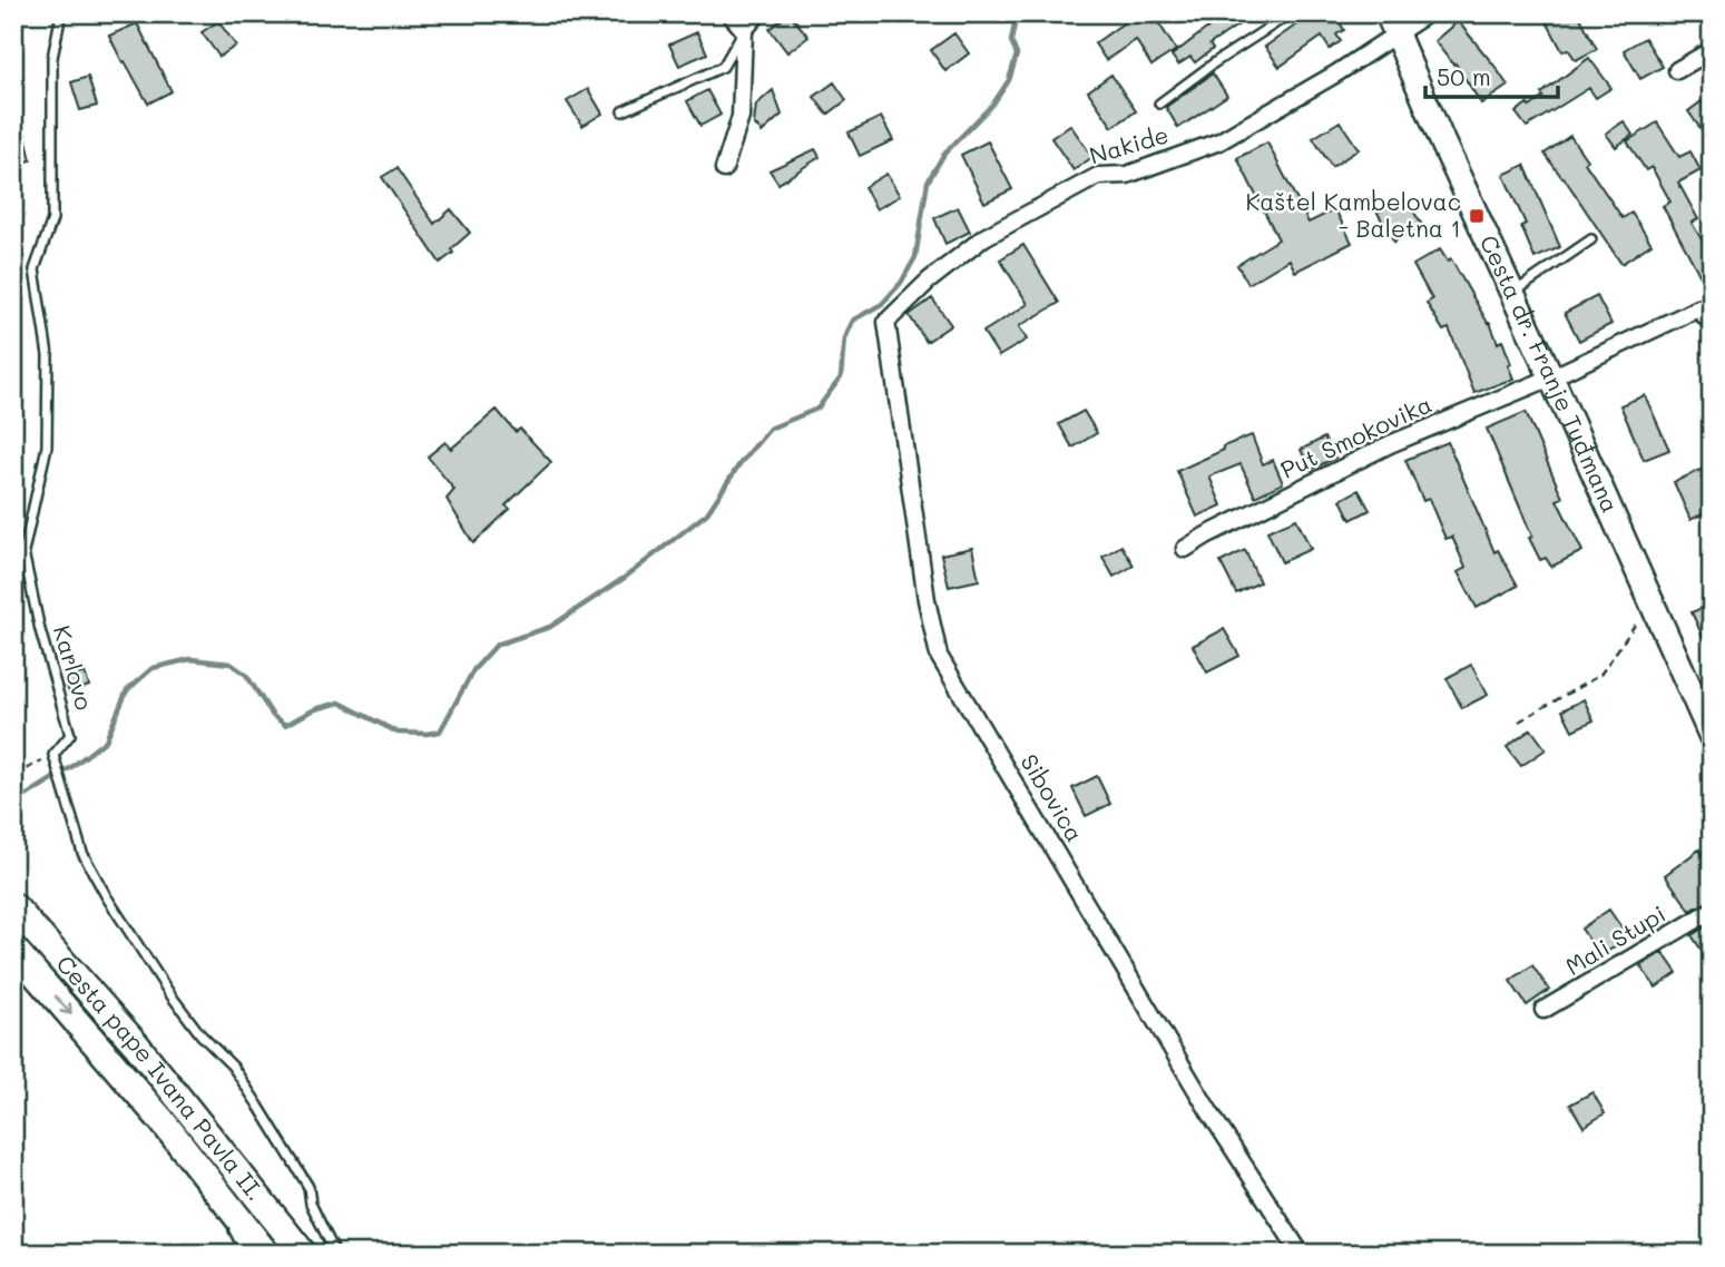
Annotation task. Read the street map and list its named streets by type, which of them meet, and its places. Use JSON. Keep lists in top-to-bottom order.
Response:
{
  "streets": {
    "main road": ["Cesta dr. Franje Tuđmana", "Cesta pape Ivana Pavla II."],
    "street": [
      "Nakide",
      "Put Smokovika",
      "Sibovica",
      "Mali Stupi"
    ],
    "lane": ["Karlovo"]
  },
  "crossings": [
    ["Nakide", "Cesta dr. Franje Tuđmana"],
    ["Nakide", "Sibovica"],
    ["Cesta dr. Franje Tuđmana", "Put Smokovika"]
  ],
  "places": {
    "transit": ["Kaštel Kambelovac - Baletna 1"]
  },
  "scale_bar": "50 m"
}
